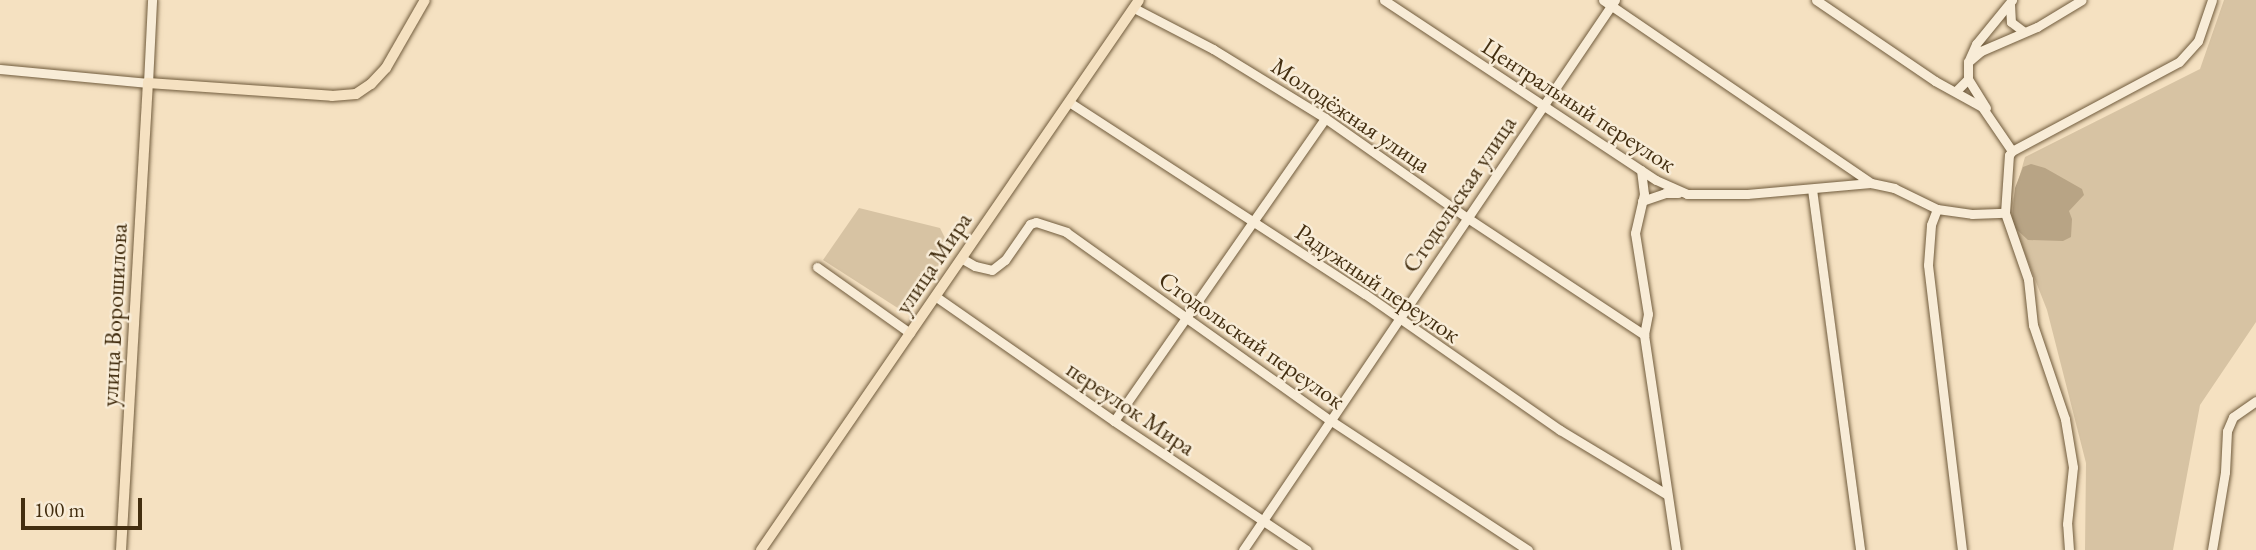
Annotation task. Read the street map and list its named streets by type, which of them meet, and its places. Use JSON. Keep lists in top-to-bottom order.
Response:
{
  "streets": {
    "main road": ["улица Мира", "улица Ворошилова"],
    "street": [
      "Центральный переулок",
      "Молодёжная улица",
      "Стодольская улица",
      "Радужный переулок",
      "Стодольский переулок",
      "переулок Мира"
    ]
  },
  "crossings": [
    ["Центральный переулок", "Стодольская улица"],
    ["Молодёжная улица", "Стодольская улица"],
    ["Молодёжная улица", "улица Мира"],
    ["Стодольская улица", "Радужный переулок"],
    ["Стодольская улица", "Стодольский переулок"],
    ["Стодольская улица", "переулок Мира"],
    ["улица Мира", "Радужный переулок"],
    ["улица Мира", "Стодольский переулок"],
    ["улица Мира", "переулок Мира"]
  ],
  "scale_bar": "100 m"
}
